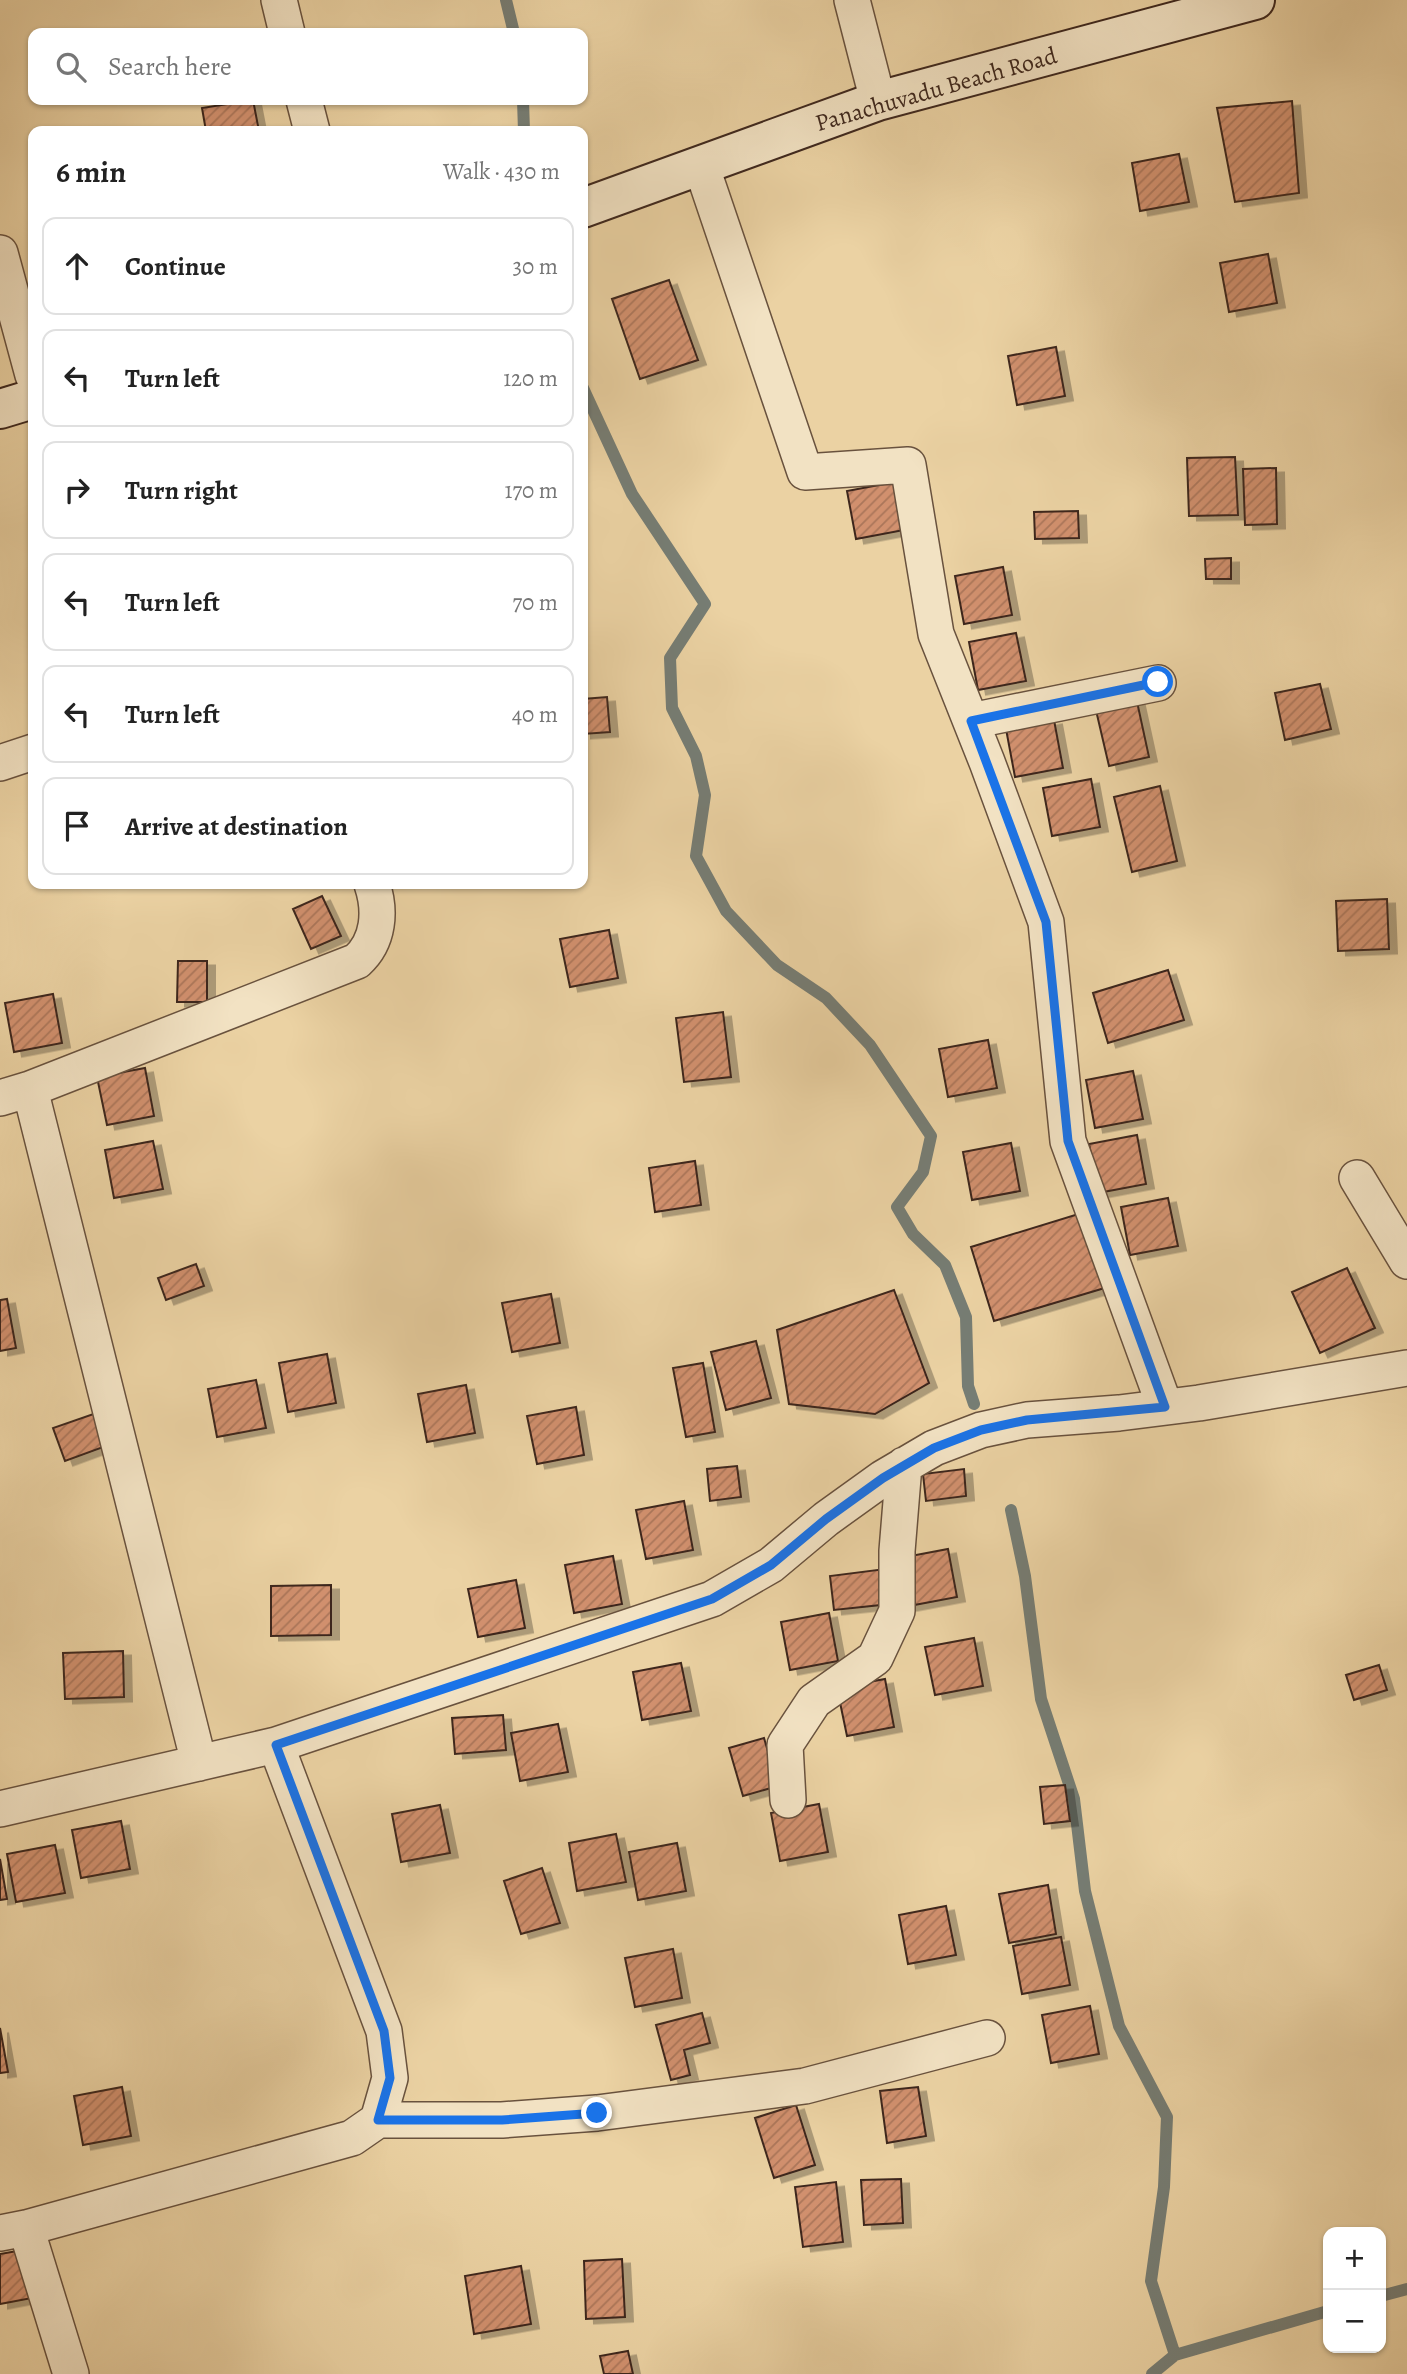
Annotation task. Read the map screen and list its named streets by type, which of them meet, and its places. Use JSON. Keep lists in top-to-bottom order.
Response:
{
  "streets": {
    "street": ["Panachuvadu Beach Road"]
  },
  "page": {
    "search": "Search here",
    "heading": ["6 min", "Walk · 430 m"],
    "list": [
      ["Continue", "30 m"],
      ["Turn left", "120 m"],
      ["Turn right", "170 m"],
      ["Turn left", "70 m"],
      ["Turn left", "40 m"],
      "Arrive at destination"
    ],
    "map_buttons": ["+", "−"]
  }
}
